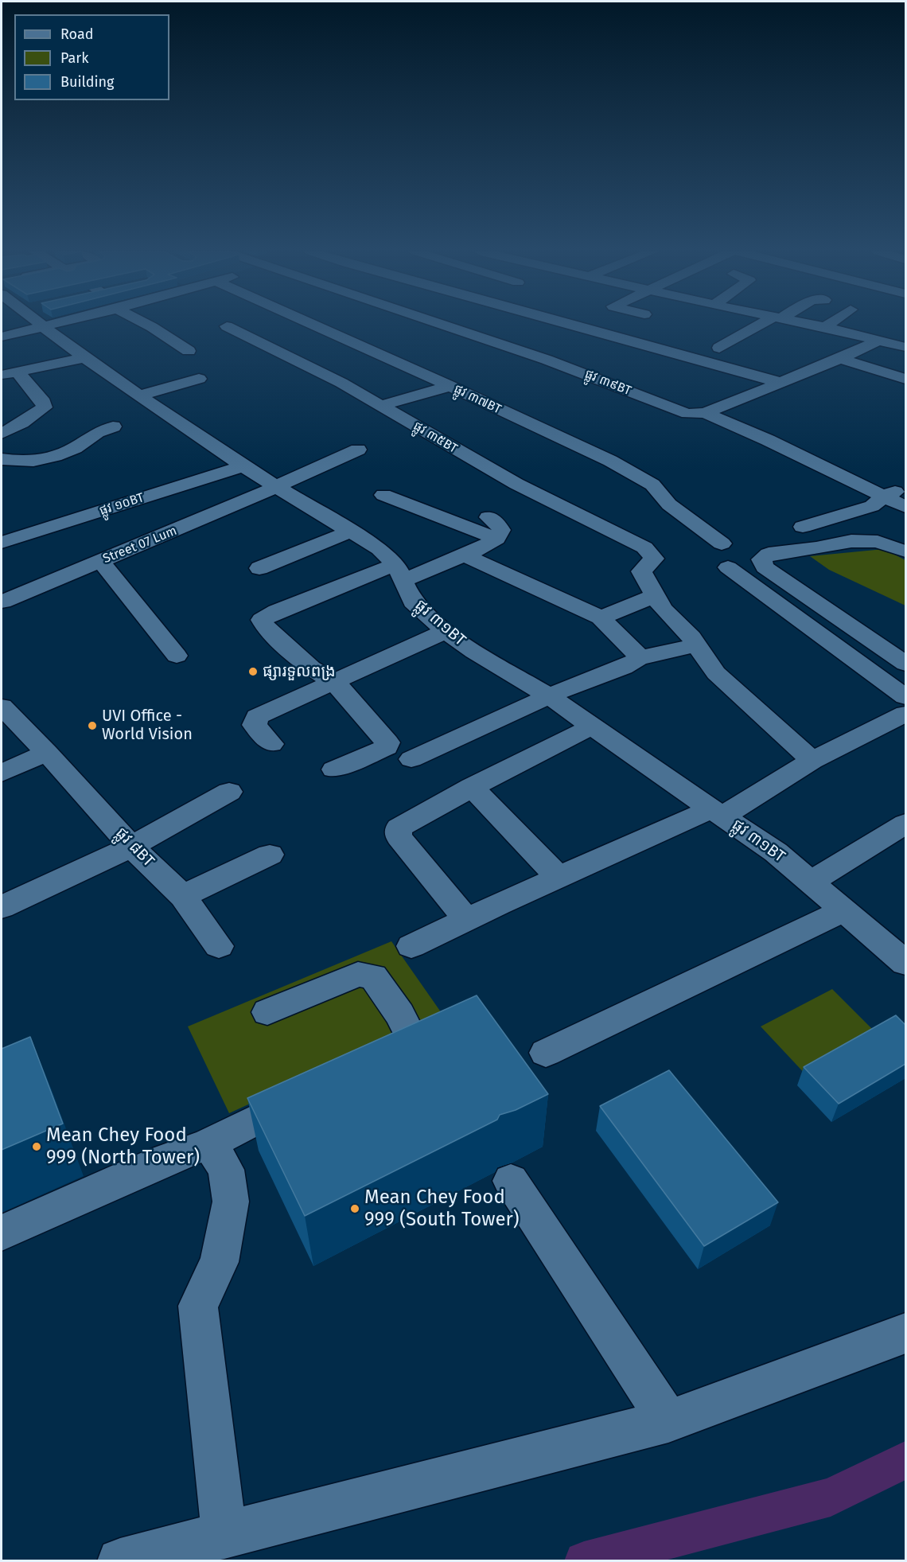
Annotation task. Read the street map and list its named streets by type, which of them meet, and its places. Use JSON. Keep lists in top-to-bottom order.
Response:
{
  "streets": {
    "street": [
      "ផ្លូវ ៣៩BT",
      "ផ្លូវ ៣៧BT",
      "ផ្លូវ ៣៥BT",
      "ផ្លូវ ១០BT",
      "Street 07 Lum",
      "ផ្លូវ ៣១BT",
      "ផ្លូវ ៨BT"
    ]
  },
  "crossings": [
    ["ផ្លូវ ១០BT", "ផ្លូវ ៣១BT"],
    ["Street 07 Lum", "ផ្លូវ ៣១BT"]
  ],
  "places": [
    "ផ្សារទួលពង្រ",
    "UVI Office - World Vision",
    "Mean Chey Food 999 (North Tower)",
    "Mean Chey Food 999 (South Tower)"
  ],
  "legend": ["Road", "Park", "Building"]
}
